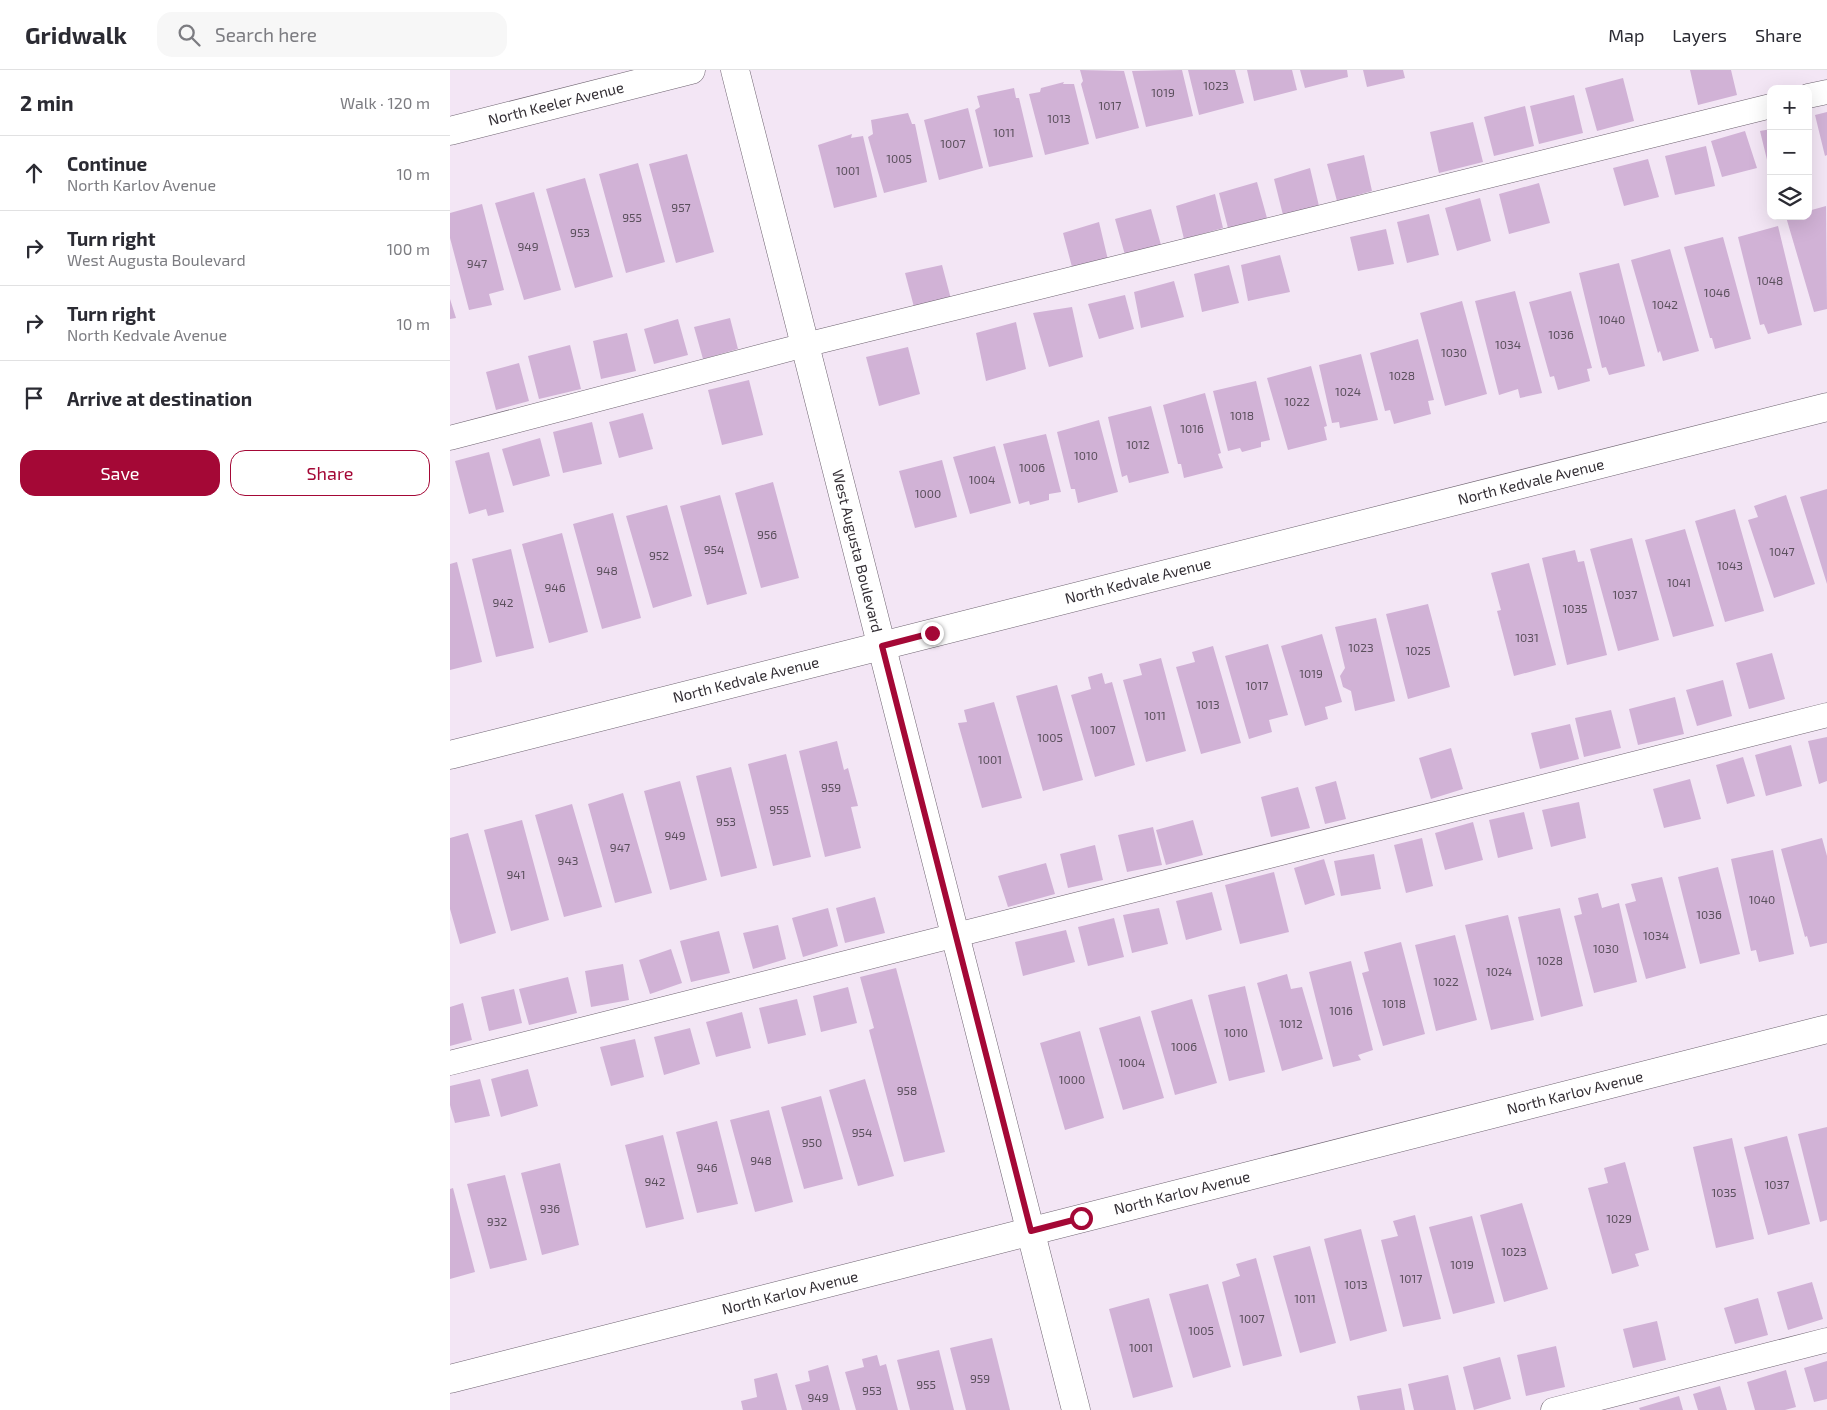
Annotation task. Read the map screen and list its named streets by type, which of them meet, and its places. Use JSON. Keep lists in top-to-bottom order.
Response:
{
  "streets": {
    "street": [
      "North Keeler Avenue",
      "North Kedvale Avenue",
      "West Augusta Boulevard",
      "North Karlov Avenue"
    ]
  },
  "crossings": [
    ["North Kedvale Avenue", "West Augusta Boulevard"],
    ["West Augusta Boulevard", "North Karlov Avenue"]
  ],
  "house_numbers": [
    "1023",
    "1019",
    "1017",
    "1013",
    "1011",
    "1007",
    "1005",
    "1001",
    "957",
    "955",
    "953",
    "949",
    "947",
    "1048",
    "1046",
    "1042",
    "1040",
    "1036",
    "1034",
    "1030",
    "1028",
    "1024",
    "1022",
    "1018",
    "1016",
    "1012",
    "1010",
    "1006",
    "1004",
    "1000",
    "956",
    "954",
    "1047",
    "952",
    "1043",
    "948",
    "1041",
    "946",
    "1037",
    "942",
    "1035",
    "1031",
    "1023",
    "1025",
    "1019",
    "1017",
    "1013",
    "1011",
    "1007",
    "1005",
    "1001",
    "959",
    "955",
    "953",
    "949",
    "947",
    "943",
    "941",
    "1040",
    "1036",
    "1034",
    "1030",
    "1028",
    "1024",
    "1022",
    "1018",
    "1016",
    "1012",
    "1010",
    "1006",
    "1004",
    "1000",
    "958",
    "954",
    "950",
    "948",
    "946",
    "942",
    "1037",
    "1035",
    "936",
    "1029",
    "932",
    "1023",
    "1019",
    "1017",
    "1013",
    "1011",
    "1007",
    "1005",
    "1001",
    "959",
    "955",
    "953",
    "949"
  ],
  "page": {
    "header": "Gridwalk",
    "search": "Search here",
    "nav": ["Map", "Layers", "Share"],
    "heading": ["2 min", "Walk · 120 m"],
    "map_buttons": ["+", "−"],
    "list": [
      ["Continue", "North Karlov Avenue", "10 m"],
      ["Turn right", "West Augusta Boulevard", "100 m"],
      ["Turn right", "North Kedvale Avenue", "10 m"],
      "Arrive at destination"
    ],
    "buttons": ["Save", "Share"]
  }
}
